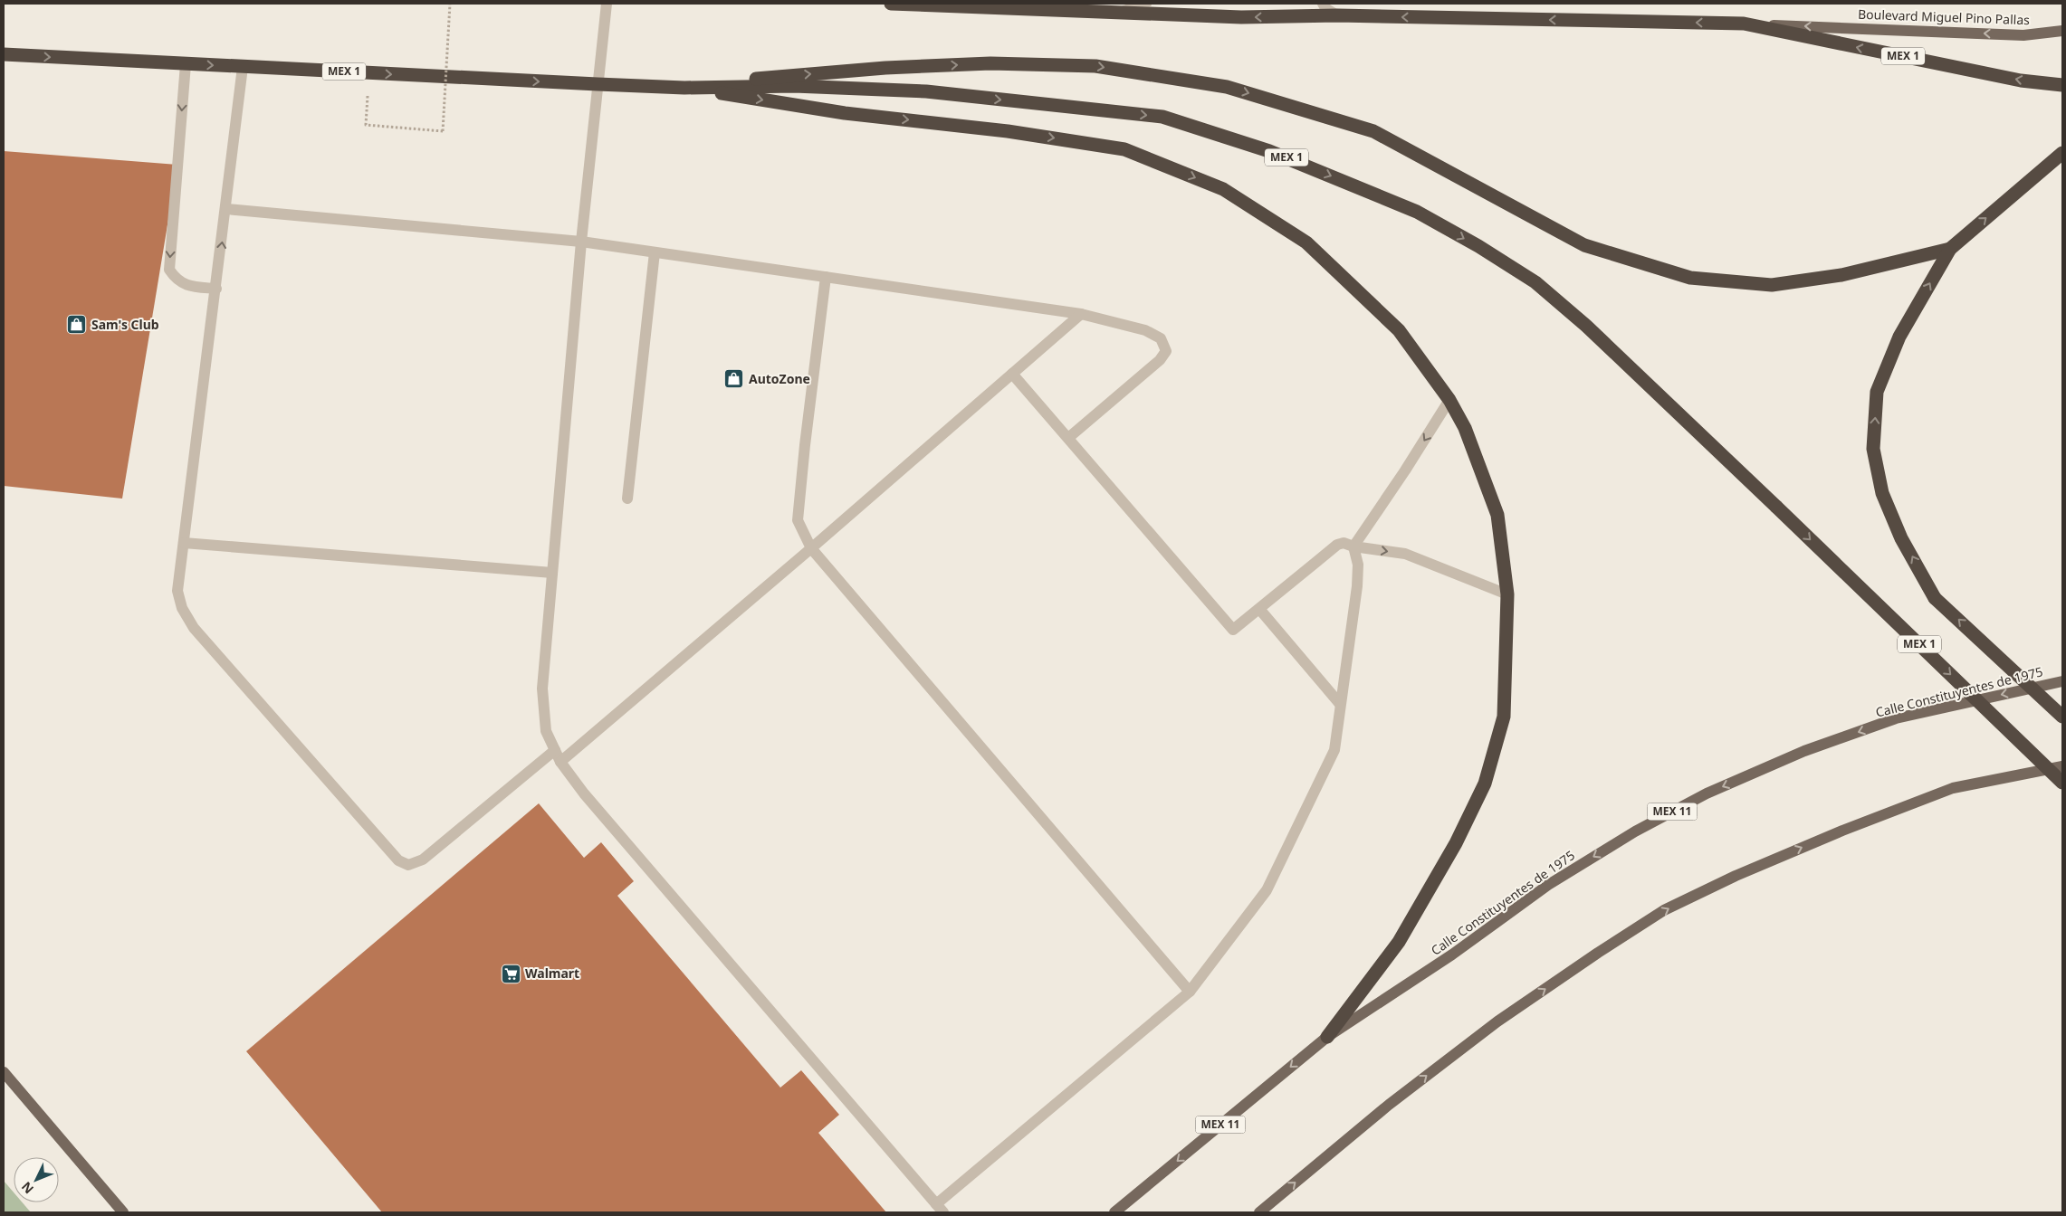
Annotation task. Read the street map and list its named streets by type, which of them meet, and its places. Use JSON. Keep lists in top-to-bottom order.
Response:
{
  "streets": {
    "highway": ["MEX 1"],
    "main road": ["Boulevard Miguel Pino Pallas", "Calle Constituyentes de 1975", "MEX 11"]
  },
  "crossings": [
    ["Boulevard Miguel Pino Pallas", "MEX 1"]
  ],
  "one_way": ["Boulevard Miguel Pino Pallas"],
  "places": {
    "shop": ["Sam's Club", "AutoZone"],
    "supermarket": ["Walmart"]
  },
  "north": "bottom left"
}
